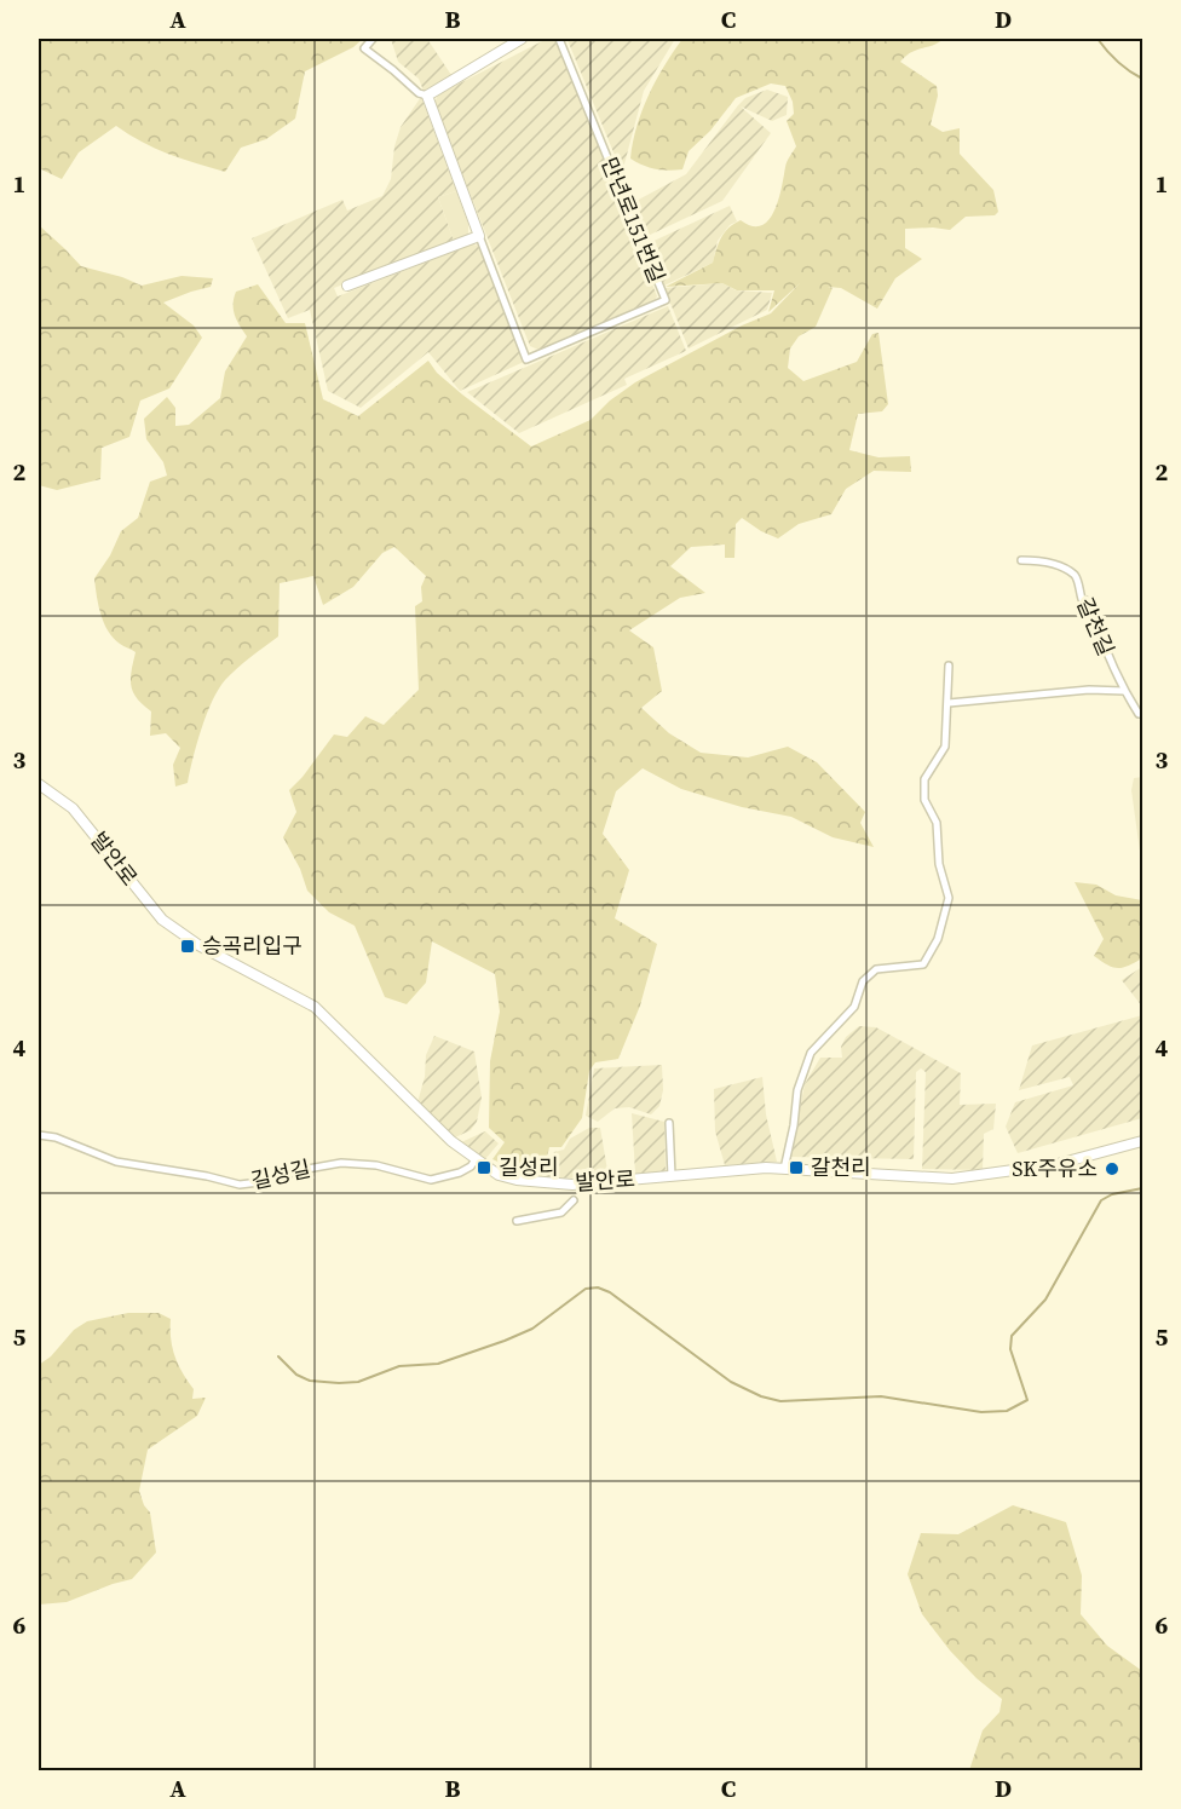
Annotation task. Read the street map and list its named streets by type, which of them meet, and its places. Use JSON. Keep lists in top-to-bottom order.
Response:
{
  "streets": {
    "main road": ["발안로"],
    "street": ["만년로151번길", "갈천길", "길성길"]
  },
  "crossings": [
    ["발안로", "길성길"]
  ],
  "places": {
    "transit": ["승곡리입구", "길성리", "갈천리"],
    "other": ["SK주유소"]
  },
  "grid": {
    "columns": [
      "A",
      "B",
      "C",
      "D"
    ],
    "rows": [
      "1",
      "2",
      "3",
      "4",
      "5",
      "6"
    ]
  }
}
